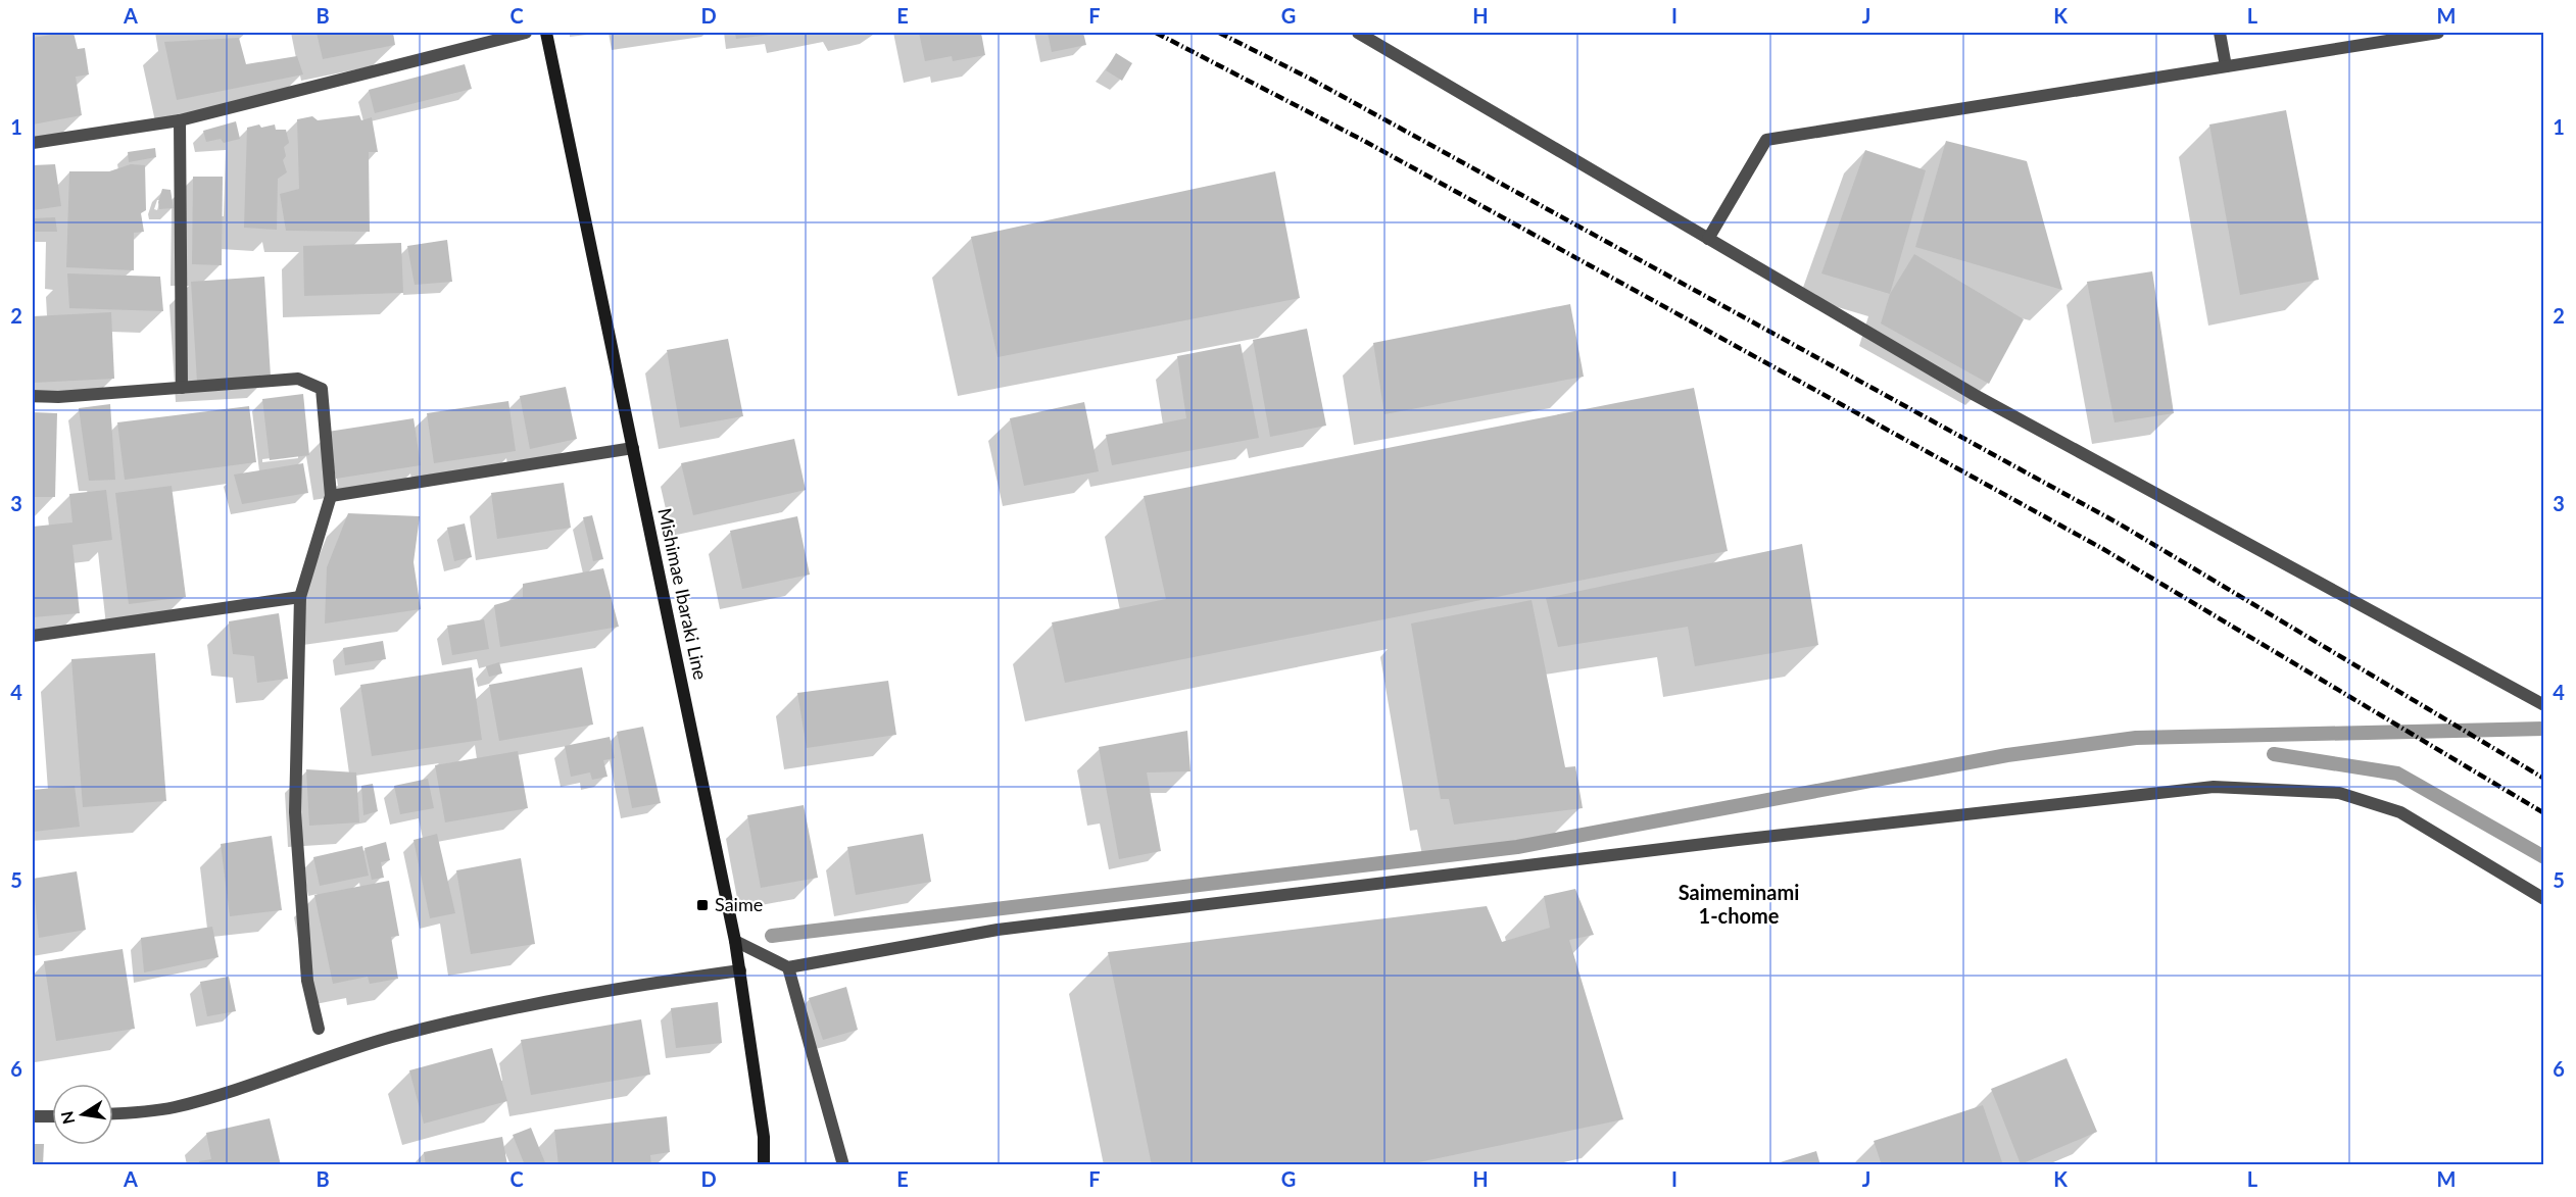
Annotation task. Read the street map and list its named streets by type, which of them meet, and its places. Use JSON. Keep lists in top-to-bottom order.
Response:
{
  "streets": {
    "main road": ["Mishimae Ibaraki Line"]
  },
  "districts": ["Saimeminami 1-chome"],
  "places": {
    "transit": ["Saime"]
  },
  "north": "left",
  "grid": {
    "columns": [
      "A",
      "B",
      "C",
      "D",
      "E",
      "F",
      "G",
      "H",
      "I",
      "J",
      "K",
      "L",
      "M"
    ],
    "rows": [
      "1",
      "2",
      "3",
      "4",
      "5",
      "6"
    ]
  }
}
